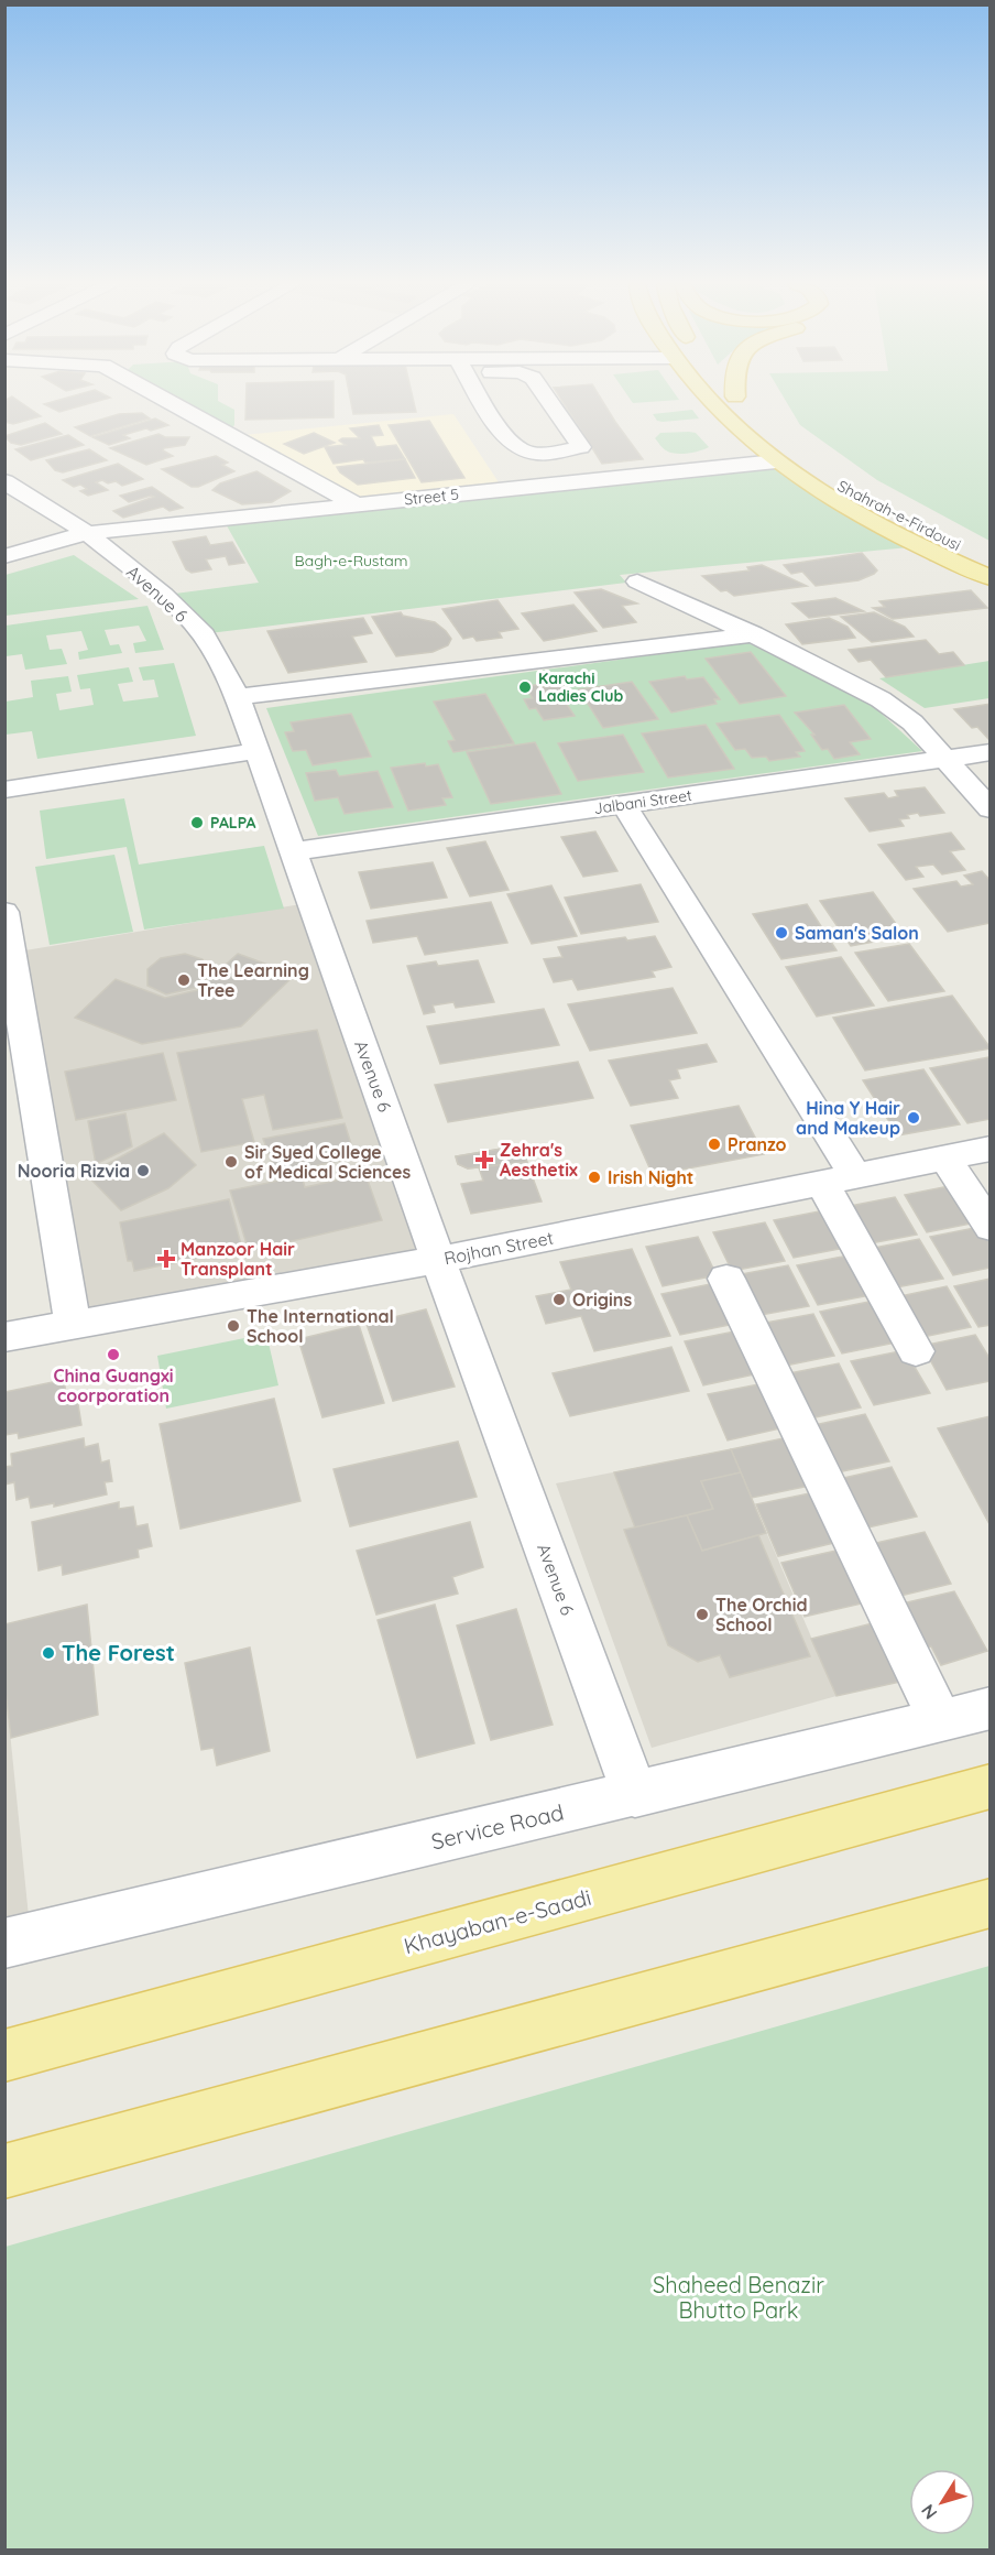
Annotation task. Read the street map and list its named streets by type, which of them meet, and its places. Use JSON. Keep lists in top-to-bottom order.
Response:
{
  "streets": {
    "main road": ["Shahrah-e-Firdousi", "Khayaban-e-Saadi"],
    "street": [
      "Street 5",
      "Avenue 6",
      "Jalbani Street",
      "Rojhan Street",
      "Service Road"
    ]
  },
  "crossings": [
    ["Street 5", "Shahrah-e-Firdousi"],
    ["Street 5", "Avenue 6"],
    ["Avenue 6", "Jalbani Street"],
    ["Avenue 6", "Rojhan Street"],
    ["Avenue 6", "Service Road"]
  ],
  "parks": ["Bagh-e-Rustam", "Shaheed Benazir Bhutto Park"],
  "places": {
    "other": [
      "Karachi Ladies Club",
      "PALPA",
      "Saman's Salon",
      "The Learning Tree",
      "Hina Y Hair and Makeup",
      "Pranzo",
      "Sir Syed College of Medical Sciences",
      "Nooria Rizvia",
      "Irish Night",
      "Origins",
      "The International School",
      "China Guangxi coorporation",
      "The Orchid School",
      "The Forest"
    ],
    "health": ["Zehra's Aesthetix", "Manzoor Hair Transplant"]
  },
  "north": "bottom left"
}
